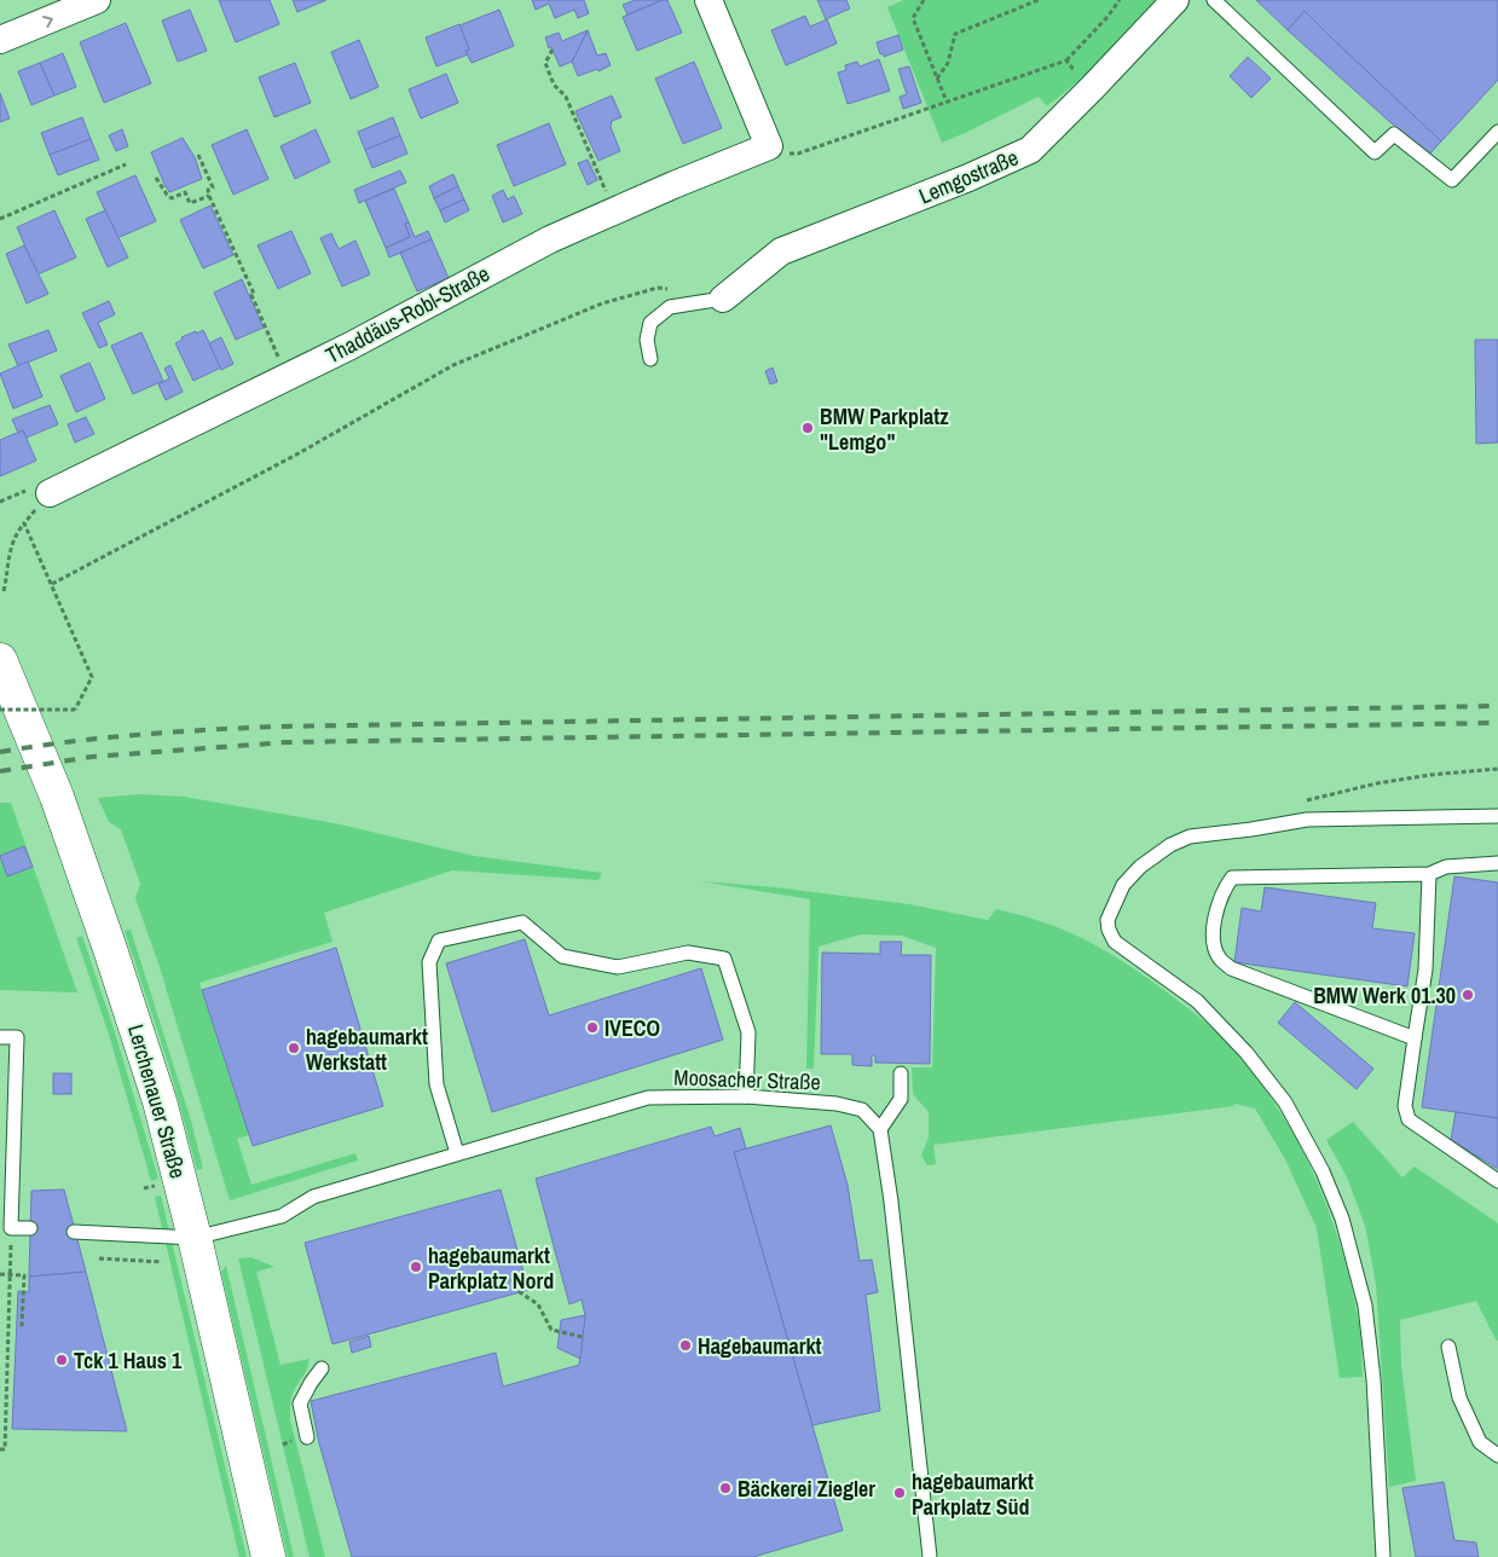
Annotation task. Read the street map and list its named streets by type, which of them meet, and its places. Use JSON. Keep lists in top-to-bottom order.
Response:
{
  "streets": {
    "main road": ["Lerchenauer Straße"],
    "street": ["Lemgostraße", "Thaddäus-Robl-Straße"],
    "lane": ["Moosacher Straße"]
  },
  "crossings": [
    ["Moosacher Straße", "Lerchenauer Straße"]
  ],
  "places": [
    "BMW Parkplatz \"Lemgo\"",
    "BMW Werk 01.30",
    "IVECO",
    "hagebaumarkt Werkstatt",
    "hagebaumarkt Parkplatz Nord",
    "Hagebaumarkt",
    "Tck 1 Haus 1",
    "Bäckerei Ziegler",
    "hagebaumarkt Parkplatz Süd"
  ]
}
